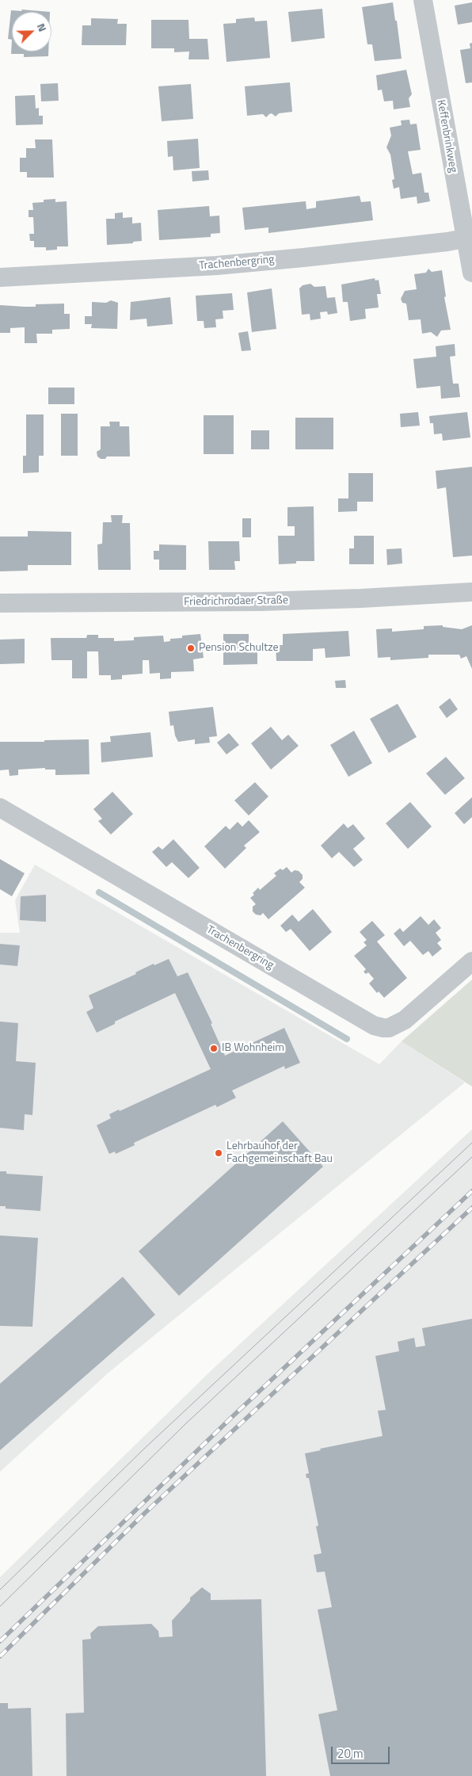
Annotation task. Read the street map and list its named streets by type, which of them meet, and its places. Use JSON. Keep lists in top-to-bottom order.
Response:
{
  "streets": {
    "street": ["Keffenbrinkweg", "Trachenbergring", "Friedrichrodaer Straße"]
  },
  "crossings": [
    ["Keffenbrinkweg", "Trachenbergring"]
  ],
  "places": ["Pension Schultze", "IB Wohnheim", "Lehrbauhof der Fachgemeinschaft Bau"],
  "scale_bar": "20 m",
  "north": "top right"
}
